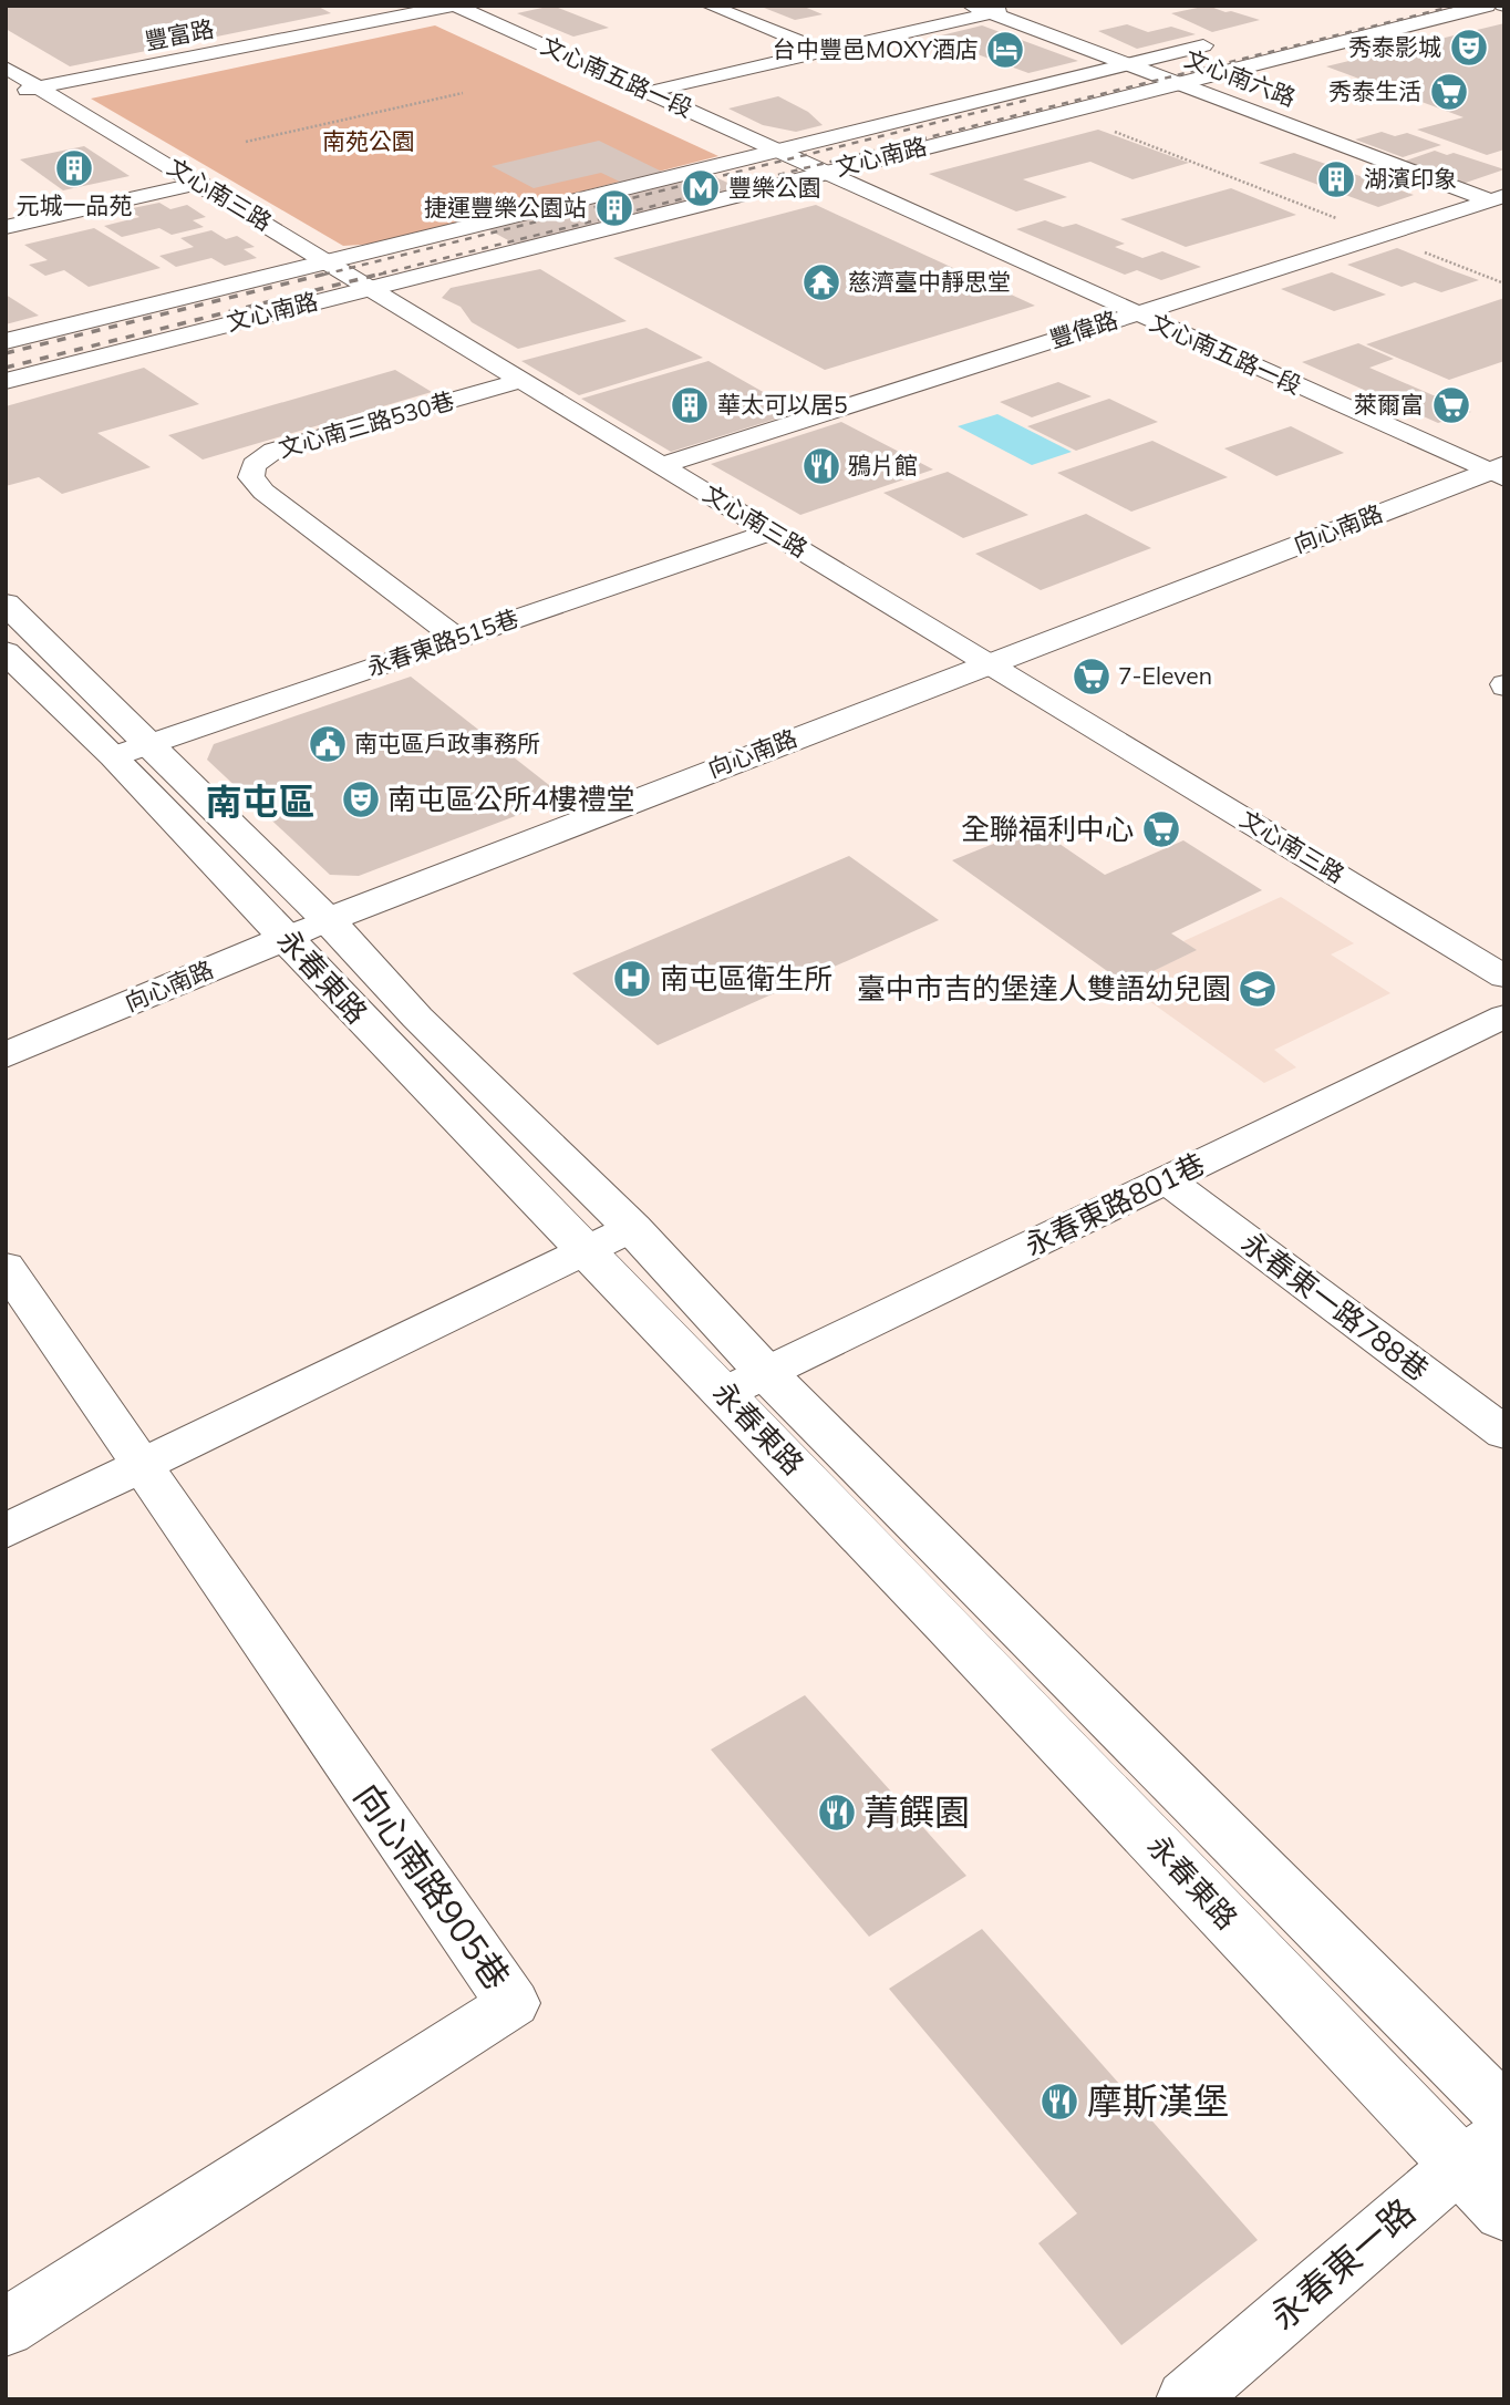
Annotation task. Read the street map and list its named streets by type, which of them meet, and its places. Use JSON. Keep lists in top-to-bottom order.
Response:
{
  "streets": {
    "street": [
      "豐富路",
      "文心南五路一段",
      "文心南六路",
      "文心南路",
      "文心南三路",
      "豐偉路",
      "文心南三路530巷",
      "向心南路",
      "永春東路515巷",
      "永春東路",
      "永春東路801巷",
      "永春東一路788巷",
      "向心南路905巷",
      "永春東一路"
    ]
  },
  "crossings": [
    ["豐富路", "文心南五路一段"],
    ["豐富路", "文心南三路"],
    ["文心南五路一段", "文心南路"],
    ["文心南五路一段", "豐偉路"],
    ["文心南五路一段", "向心南路"],
    ["文心南六路", "文心南路"],
    ["文心南六路", "豐偉路"],
    ["文心南路", "文心南三路"],
    ["文心南三路", "豐偉路"],
    ["文心南三路", "文心南三路530巷"],
    ["文心南三路", "向心南路"],
    ["文心南三路", "永春東路515巷"],
    ["文心南三路530巷", "永春東路515巷"],
    ["向心南路", "永春東路"],
    ["永春東路515巷", "永春東路"],
    ["永春東路", "永春東路801巷"],
    ["永春東路", "永春東一路"],
    ["永春東路801巷", "永春東一路788巷"]
  ],
  "districts": ["南屯區"],
  "parks": ["南苑公園"],
  "places": {
    "theatre": ["秀泰影城", "南屯區公所4樓禮堂"],
    "hotel": ["台中豐邑MOXY酒店"],
    "supermarket": [
      "秀泰生活",
      "萊爾富",
      "7-Eleven",
      "全聯福利中心"
    ],
    "building": [
      "元城一品苑",
      "湖濱印象",
      "捷運豐樂公園站",
      "華太可以居5"
    ],
    "metro station": ["豐樂公園"],
    "temple": ["慈濟臺中靜思堂"],
    "restaurant": ["鴉片館", "菁饌園", "摩斯漢堡"],
    "public building": ["南屯區戶政事務所"],
    "hospital": ["南屯區衛生所"],
    "school or university": ["臺中市吉的堡達人雙語幼兒園"]
  }
}
